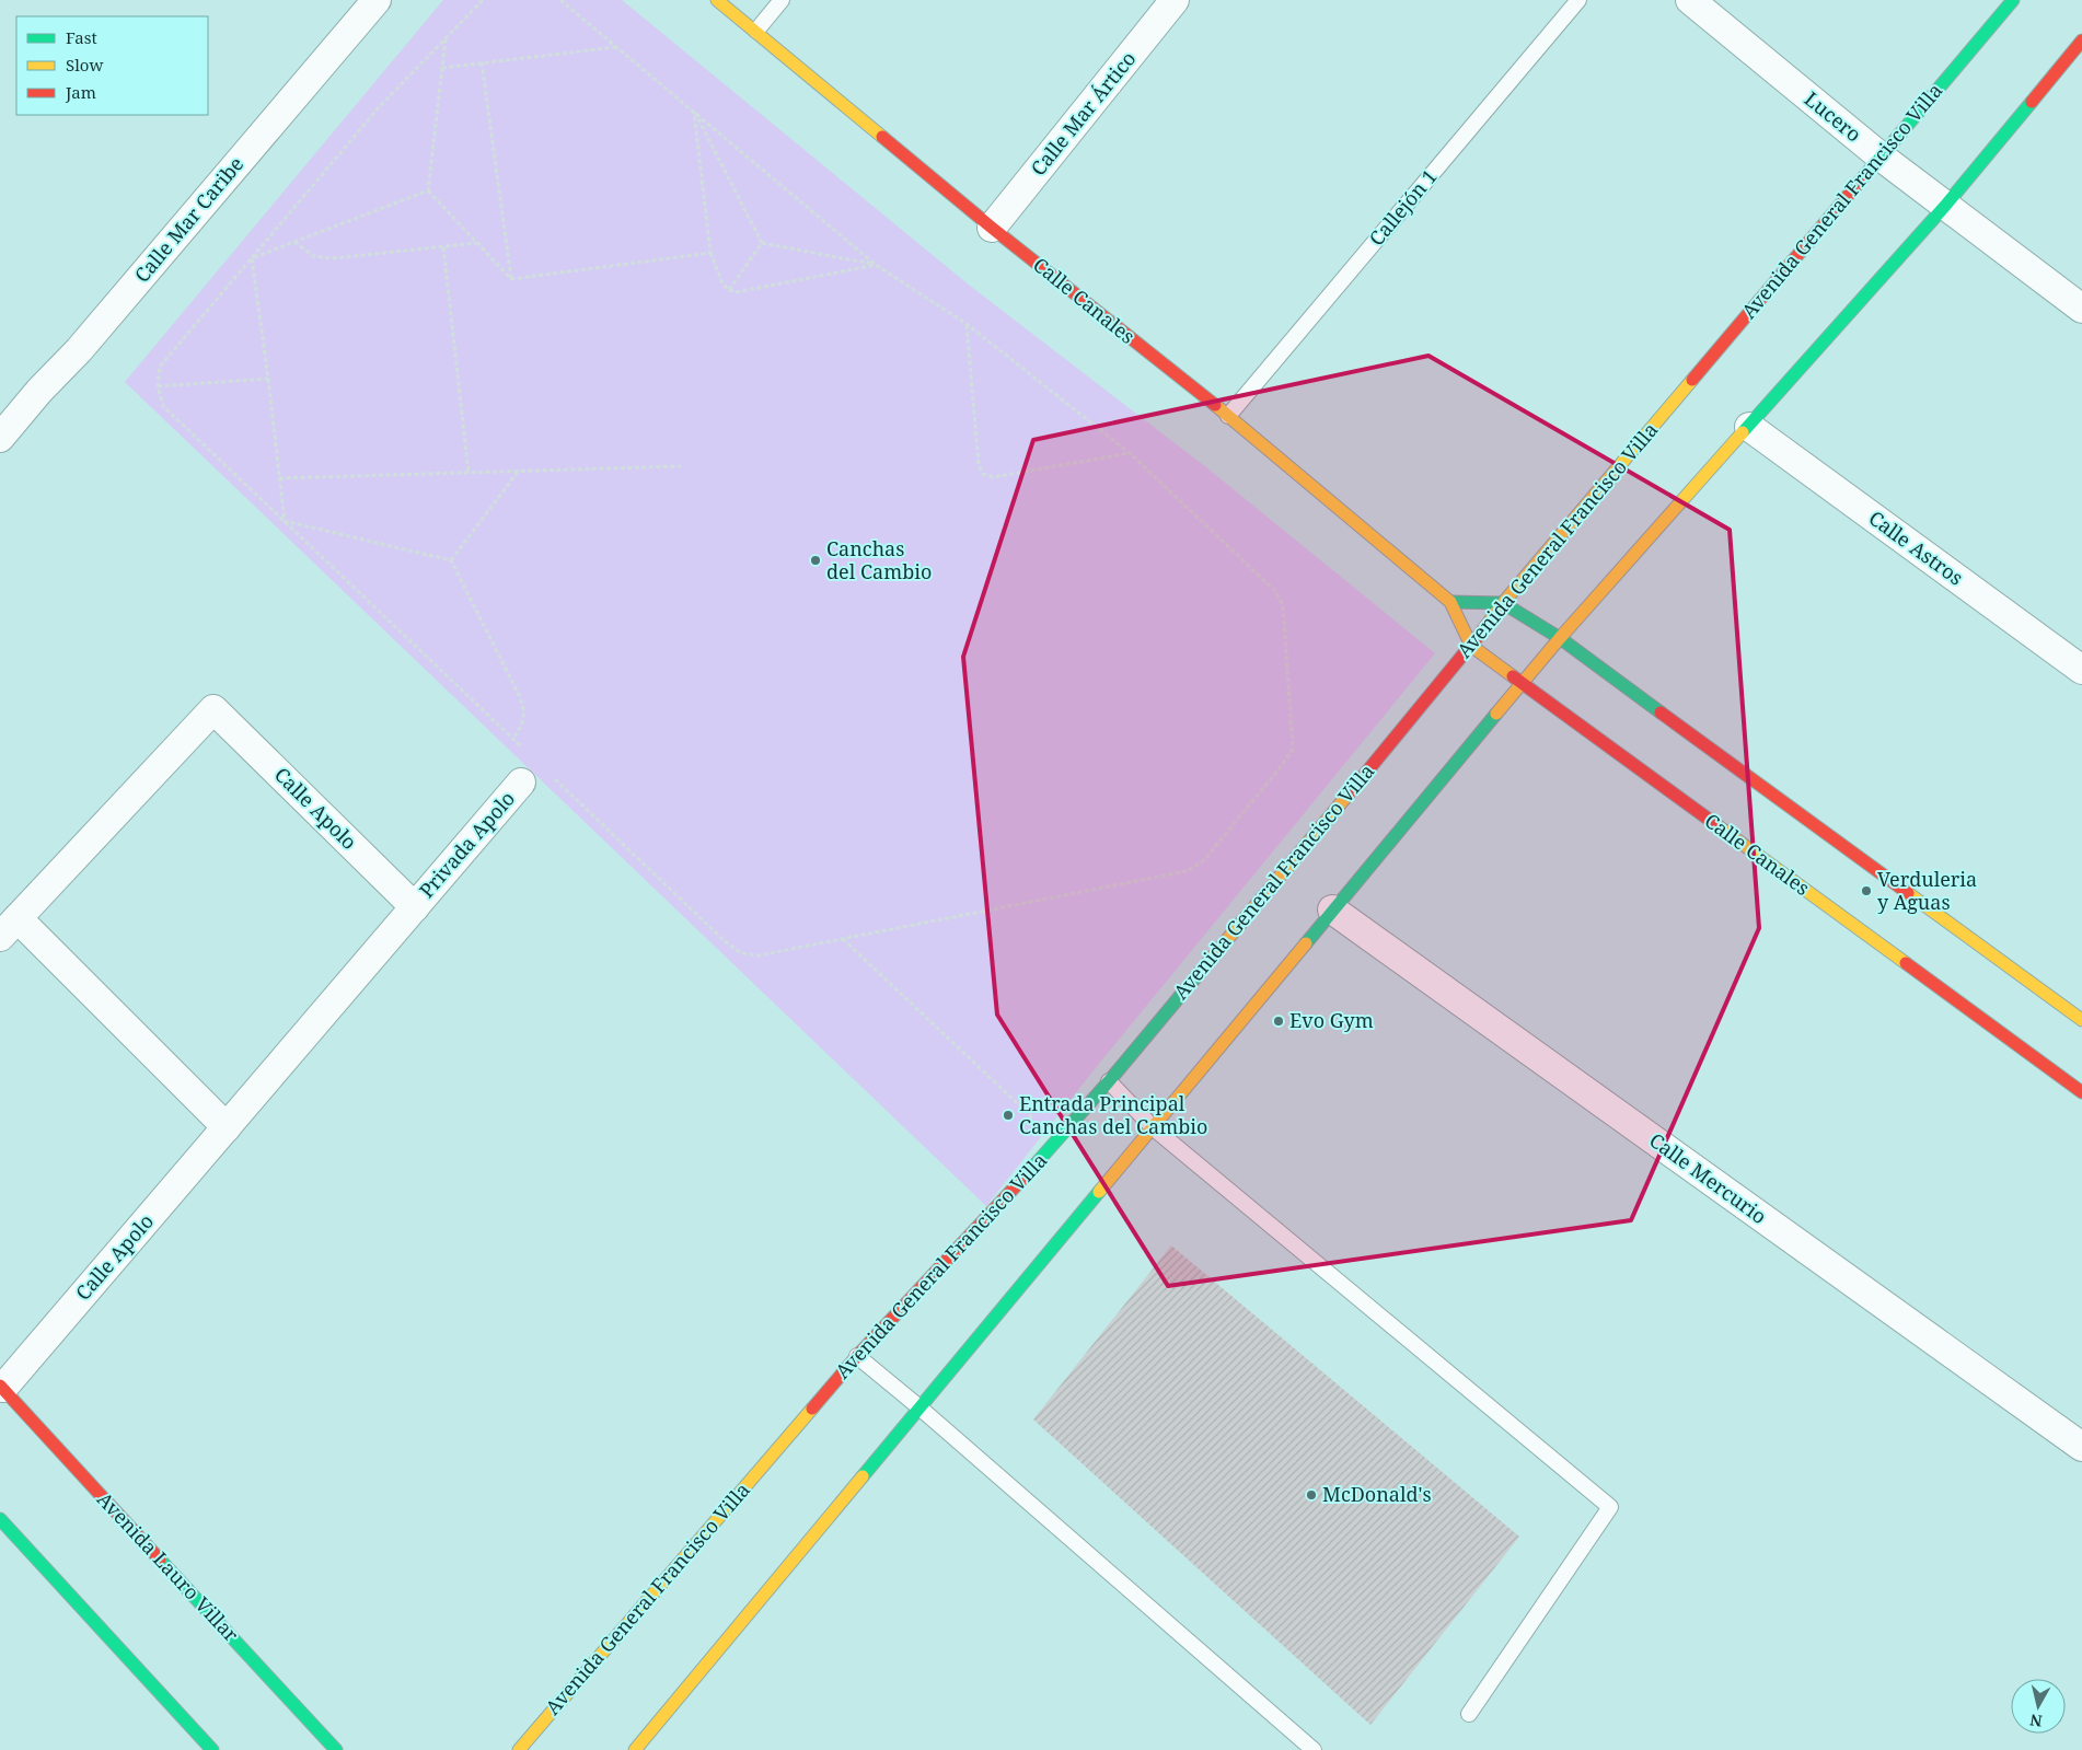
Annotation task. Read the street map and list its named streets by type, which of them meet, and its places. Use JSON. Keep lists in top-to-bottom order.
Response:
{
  "streets": {
    "main road": ["Avenida General Francisco Villa", "Calle Canales", "Avenida Lauro Villar"],
    "street": [
      "Calle Mar Ártico",
      "Lucero",
      "Calle Mar Caribe",
      "Calle Astros",
      "Calle Apolo",
      "Privada Apolo",
      "Calle Mercurio"
    ],
    "lane": ["Callejón 1"]
  },
  "crossings": [
    ["Calle Mar Ártico", "Calle Canales"],
    ["Lucero", "Avenida General Francisco Villa"],
    ["Avenida General Francisco Villa", "Calle Canales"],
    ["Callejón 1", "Calle Canales"],
    ["Calle Apolo", "Privada Apolo"],
    ["Calle Apolo", "Avenida Lauro Villar"]
  ],
  "places": [
    "Canchas del Cambio",
    "Verduleria y Aguas",
    "Evo Gym",
    "Entrada Principal Canchas del Cambio",
    "McDonald's"
  ],
  "legend": ["Fast", "Slow", "Jam"],
  "north": "bottom"
}
